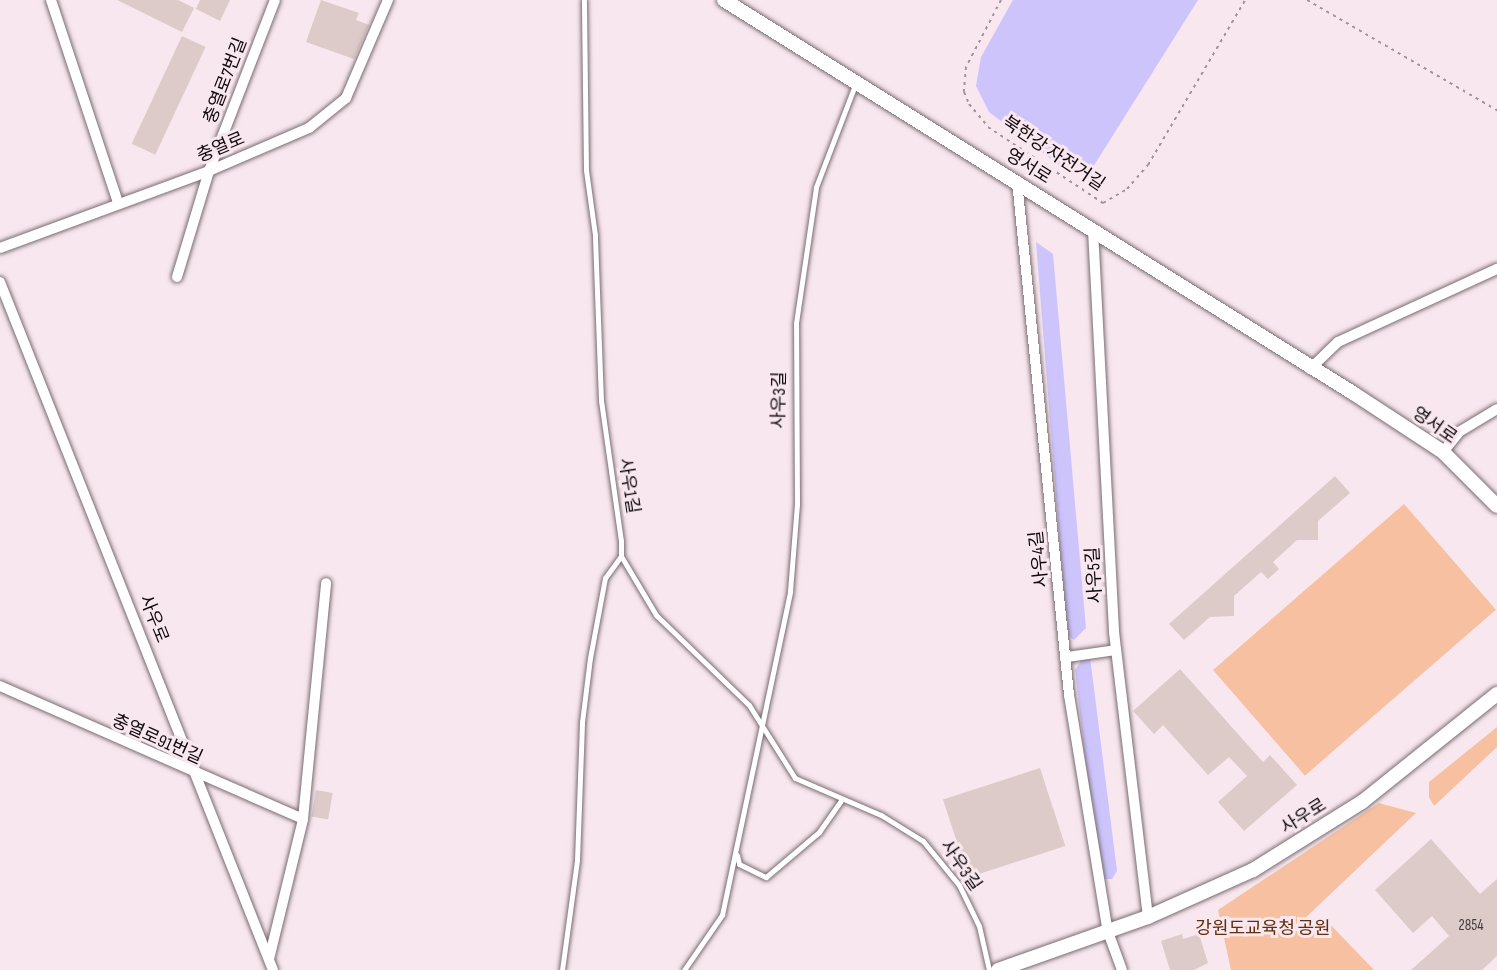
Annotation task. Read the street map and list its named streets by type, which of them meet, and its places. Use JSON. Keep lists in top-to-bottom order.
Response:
{
  "streets": {
    "street": [
      "충열로7번길",
      "충열로",
      "영서로",
      "사우4길",
      "사우5길",
      "사우로",
      "충열로91번길"
    ],
    "lane": ["사우3길", "사우1길"],
    "path": ["북한강 자전거길"]
  },
  "crossings": [
    ["충열로7번길", "충열로"],
    ["영서로", "사우3길"],
    ["영서로", "사우4길"],
    ["영서로", "사우5길"],
    ["사우4길", "사우로"],
    ["사우5길", "사우로"],
    ["사우로", "충열로91번길"]
  ],
  "parks": ["강원도교육청 공원"],
  "house_numbers": ["2854"]
}
